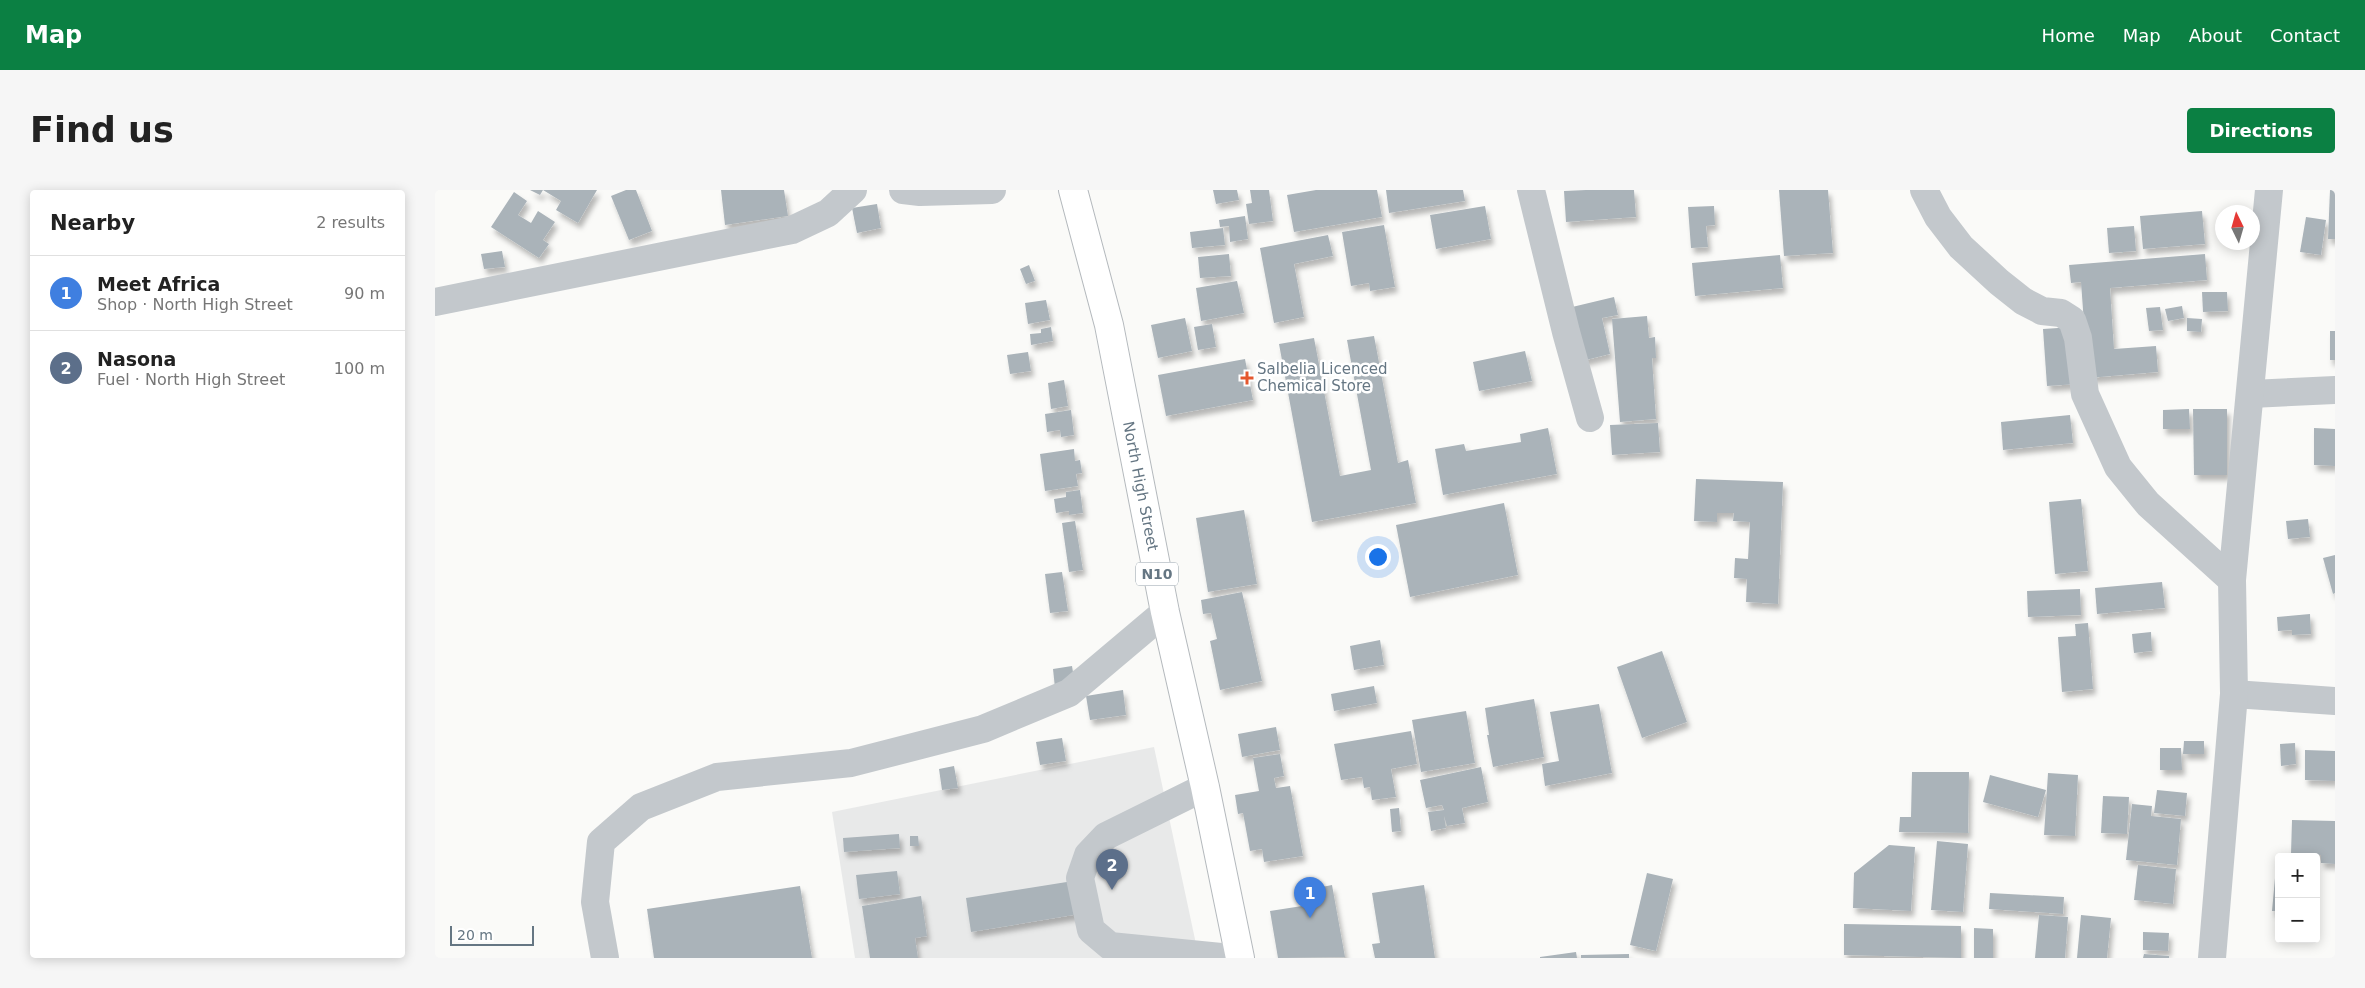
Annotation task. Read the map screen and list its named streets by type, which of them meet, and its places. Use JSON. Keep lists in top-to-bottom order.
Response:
{
  "streets": {
    "highway": ["North High Street", "N10"]
  },
  "places": {
    "health": ["Salbelia Licenced Chemical Store"]
  },
  "scale_bar": "20 m",
  "north": "top",
  "page": {
    "header": "Map",
    "nav": [
      "Home",
      "Map",
      "About",
      "Contact"
    ],
    "buttons": "Directions",
    "title": "Find us",
    "heading": ["Nearby", "2 results"],
    "list": [
      {
        "mark": "1",
        "name": "Meet Africa",
        "note": "Shop · North High Street",
        "value": "90 m"
      },
      {
        "mark": "2",
        "name": "Nasona",
        "note": "Fuel · North High Street",
        "value": "100 m"
      }
    ],
    "pins": ["2", "1"],
    "map_buttons": ["+", "−"],
    "scale": "20 m"
  }
}
